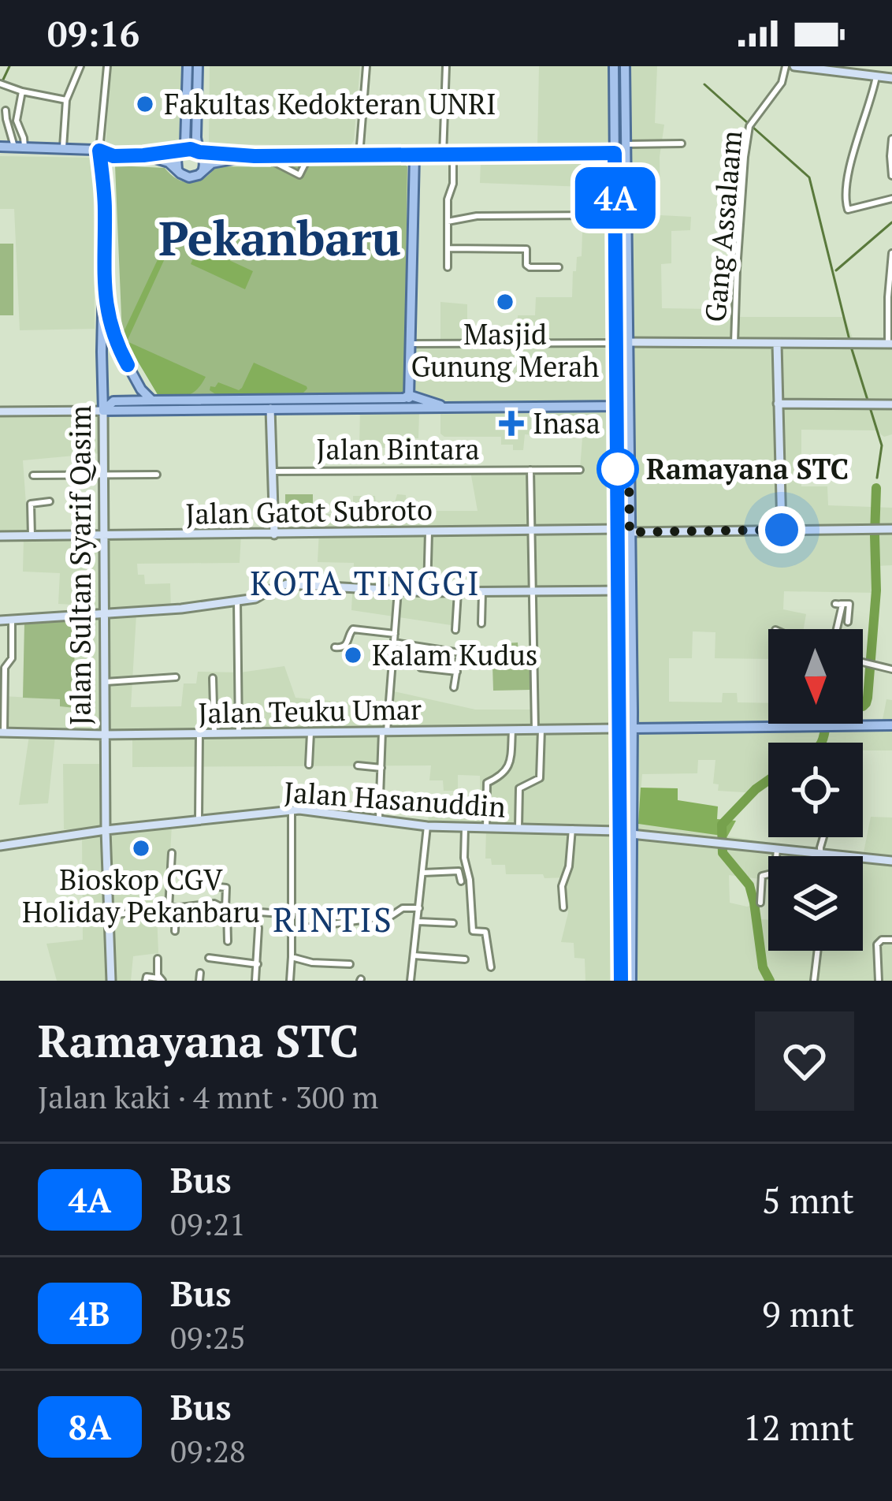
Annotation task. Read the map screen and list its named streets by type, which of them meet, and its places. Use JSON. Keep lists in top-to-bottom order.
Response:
{
  "streets": {
    "main road": ["Jalan Sultan Syarif Qasim"],
    "street": [
      "Gang Assalaam",
      "Jalan Bintara",
      "Jalan Gatot Subroto",
      "Jalan Teuku Umar",
      "Jalan Hasanuddin"
    ]
  },
  "crossings": [
    ["Jalan Gatot Subroto", "Jalan Sultan Syarif Qasim"],
    ["Jalan Sultan Syarif Qasim", "Jalan Teuku Umar"],
    ["Jalan Sultan Syarif Qasim", "Jalan Hasanuddin"]
  ],
  "districts": ["Pekanbaru", "KOTA TINGGI", "RINTIS"],
  "places": {
    "other": [
      "Fakultas Kedokteran UNRI",
      "Masjid Gunung Merah",
      "Ramayana STC",
      "Kalam Kudus",
      "Bioskop CGV Holiday Pekanbaru"
    ],
    "health": ["Inasa"]
  },
  "lines": ["bus line 4A"],
  "north": "bottom",
  "page": {
    "status": "09:16",
    "on_map": "4A",
    "heading": ["Ramayana STC", "Jalan kaki · 4 mnt · 300 m"],
    "list": [
      {
        "mark": "4A",
        "name": "Bus",
        "note": "09:21",
        "value": "5 mnt"
      },
      {
        "mark": "4B",
        "name": "Bus",
        "note": "09:25",
        "value": "9 mnt"
      },
      {
        "mark": "8A",
        "name": "Bus",
        "note": "09:28",
        "value": "12 mnt"
      }
    ]
  }
}
